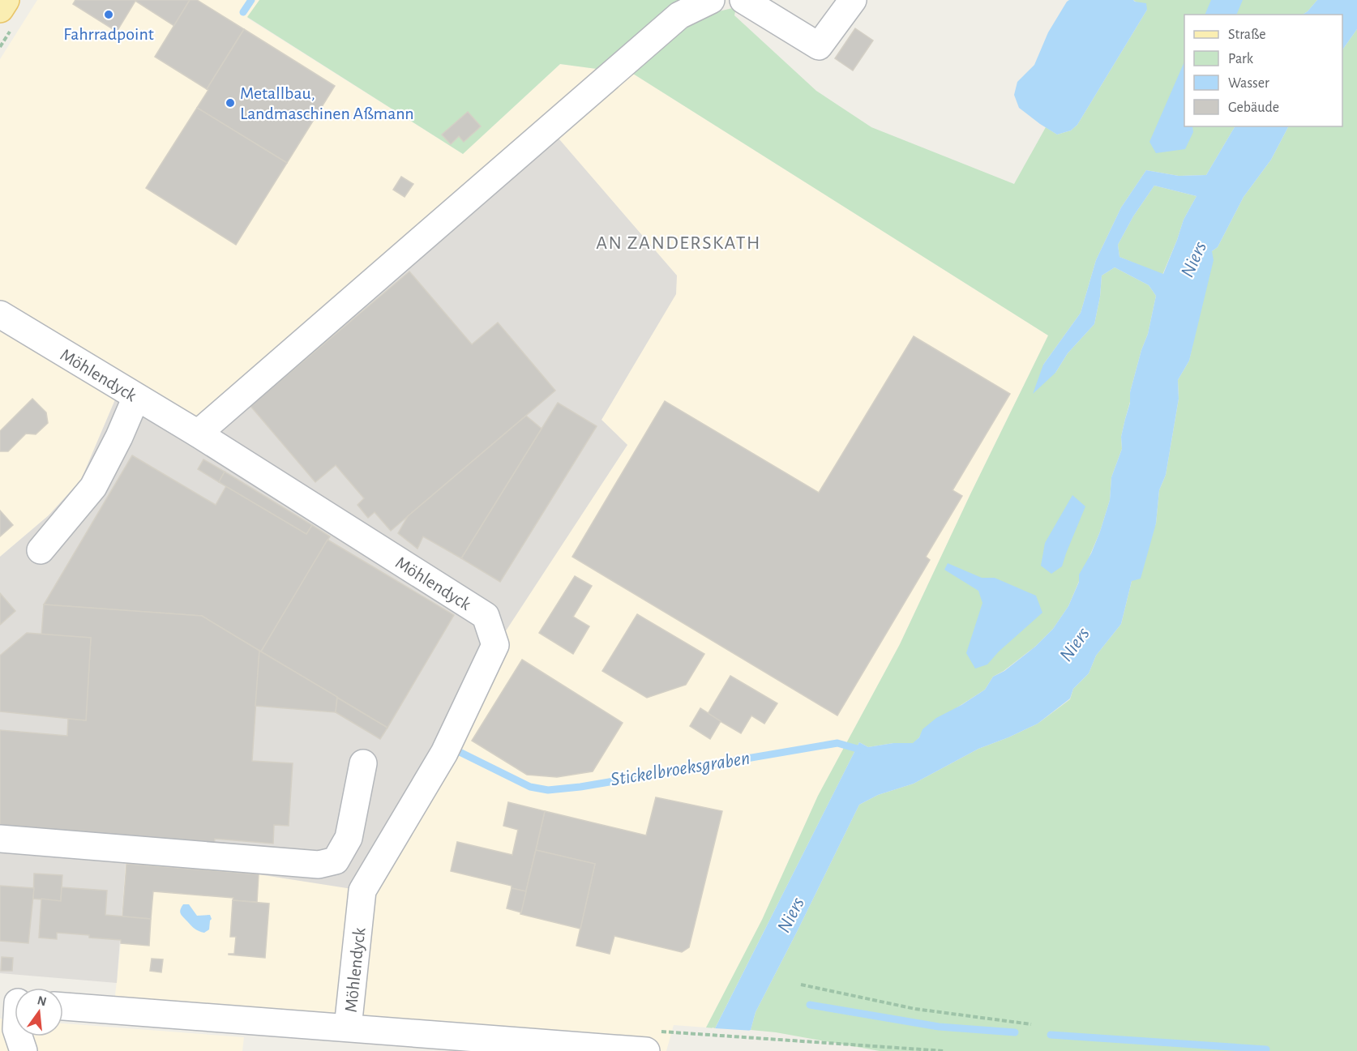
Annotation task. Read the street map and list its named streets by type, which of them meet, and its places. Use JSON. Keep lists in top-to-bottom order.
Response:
{
  "streets": {
    "street": ["Möhlendyck"]
  },
  "districts": ["AN ZANDERSKATH"],
  "water": ["Niers", "Stickelbroeksgraben"],
  "places": ["Fahrradpoint", "Metallbau, Landmaschinen Aßmann"],
  "legend": [
    "Straße",
    "Park",
    "Wasser",
    "Gebäude"
  ],
  "north": "top"
}
